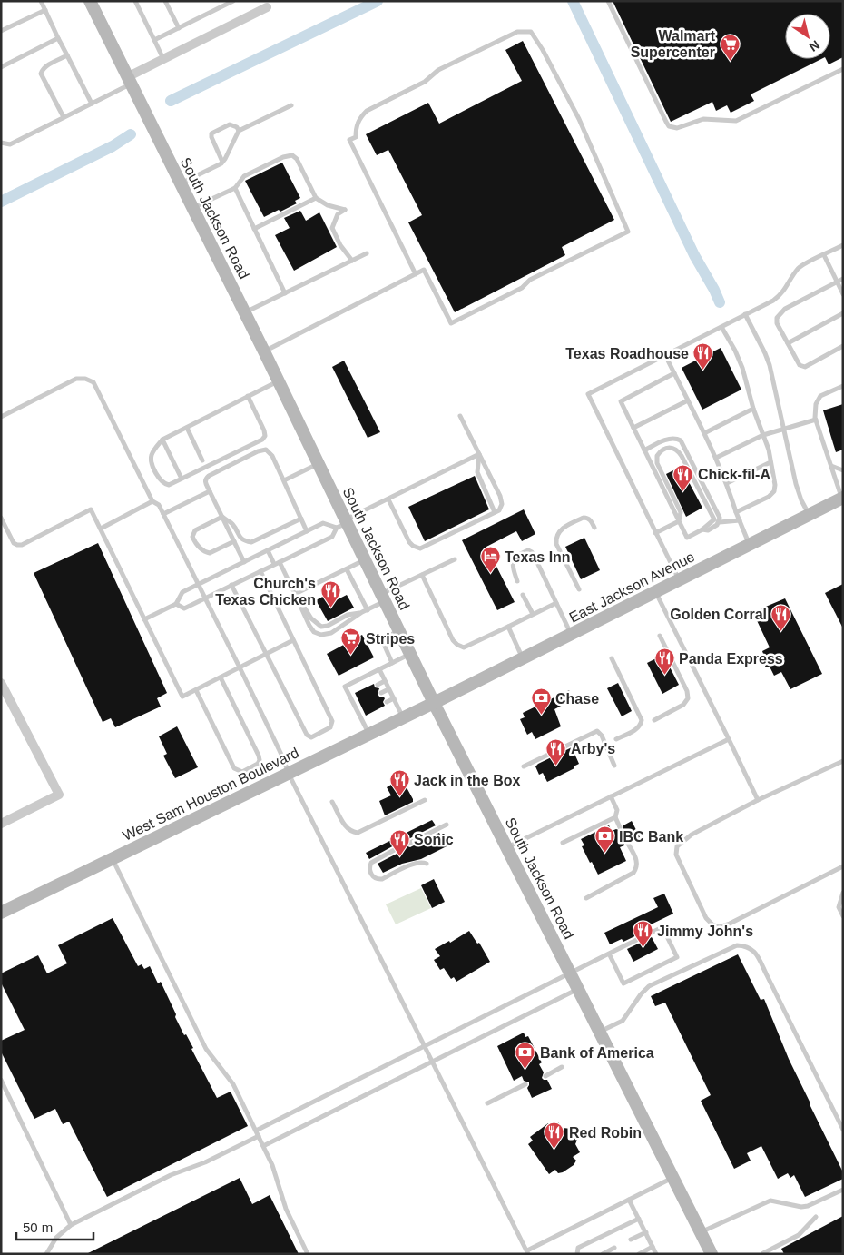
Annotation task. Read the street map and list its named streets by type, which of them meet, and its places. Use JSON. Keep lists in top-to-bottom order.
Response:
{
  "streets": {
    "main road": ["South Jackson Road", "East Jackson Avenue", "West Sam Houston Boulevard"]
  },
  "crossings": [
    ["South Jackson Road", "East Jackson Avenue"],
    ["South Jackson Road", "West Sam Houston Boulevard"],
    ["East Jackson Avenue", "West Sam Houston Boulevard"]
  ],
  "places": {
    "supermarket": ["Walmart Supercenter", "Stripes"],
    "restaurant": [
      "Texas Roadhouse",
      "Chick-fil-A",
      "Church's Texas Chicken",
      "Golden Corral",
      "Panda Express",
      "Arby's",
      "Jack in the Box",
      "Sonic",
      "Jimmy John's",
      "Red Robin"
    ],
    "hotel": ["Texas Inn"],
    "bank": ["Chase", "IBC Bank", "Bank of America"]
  },
  "scale_bar": "50 m",
  "north": "bottom right"
}
